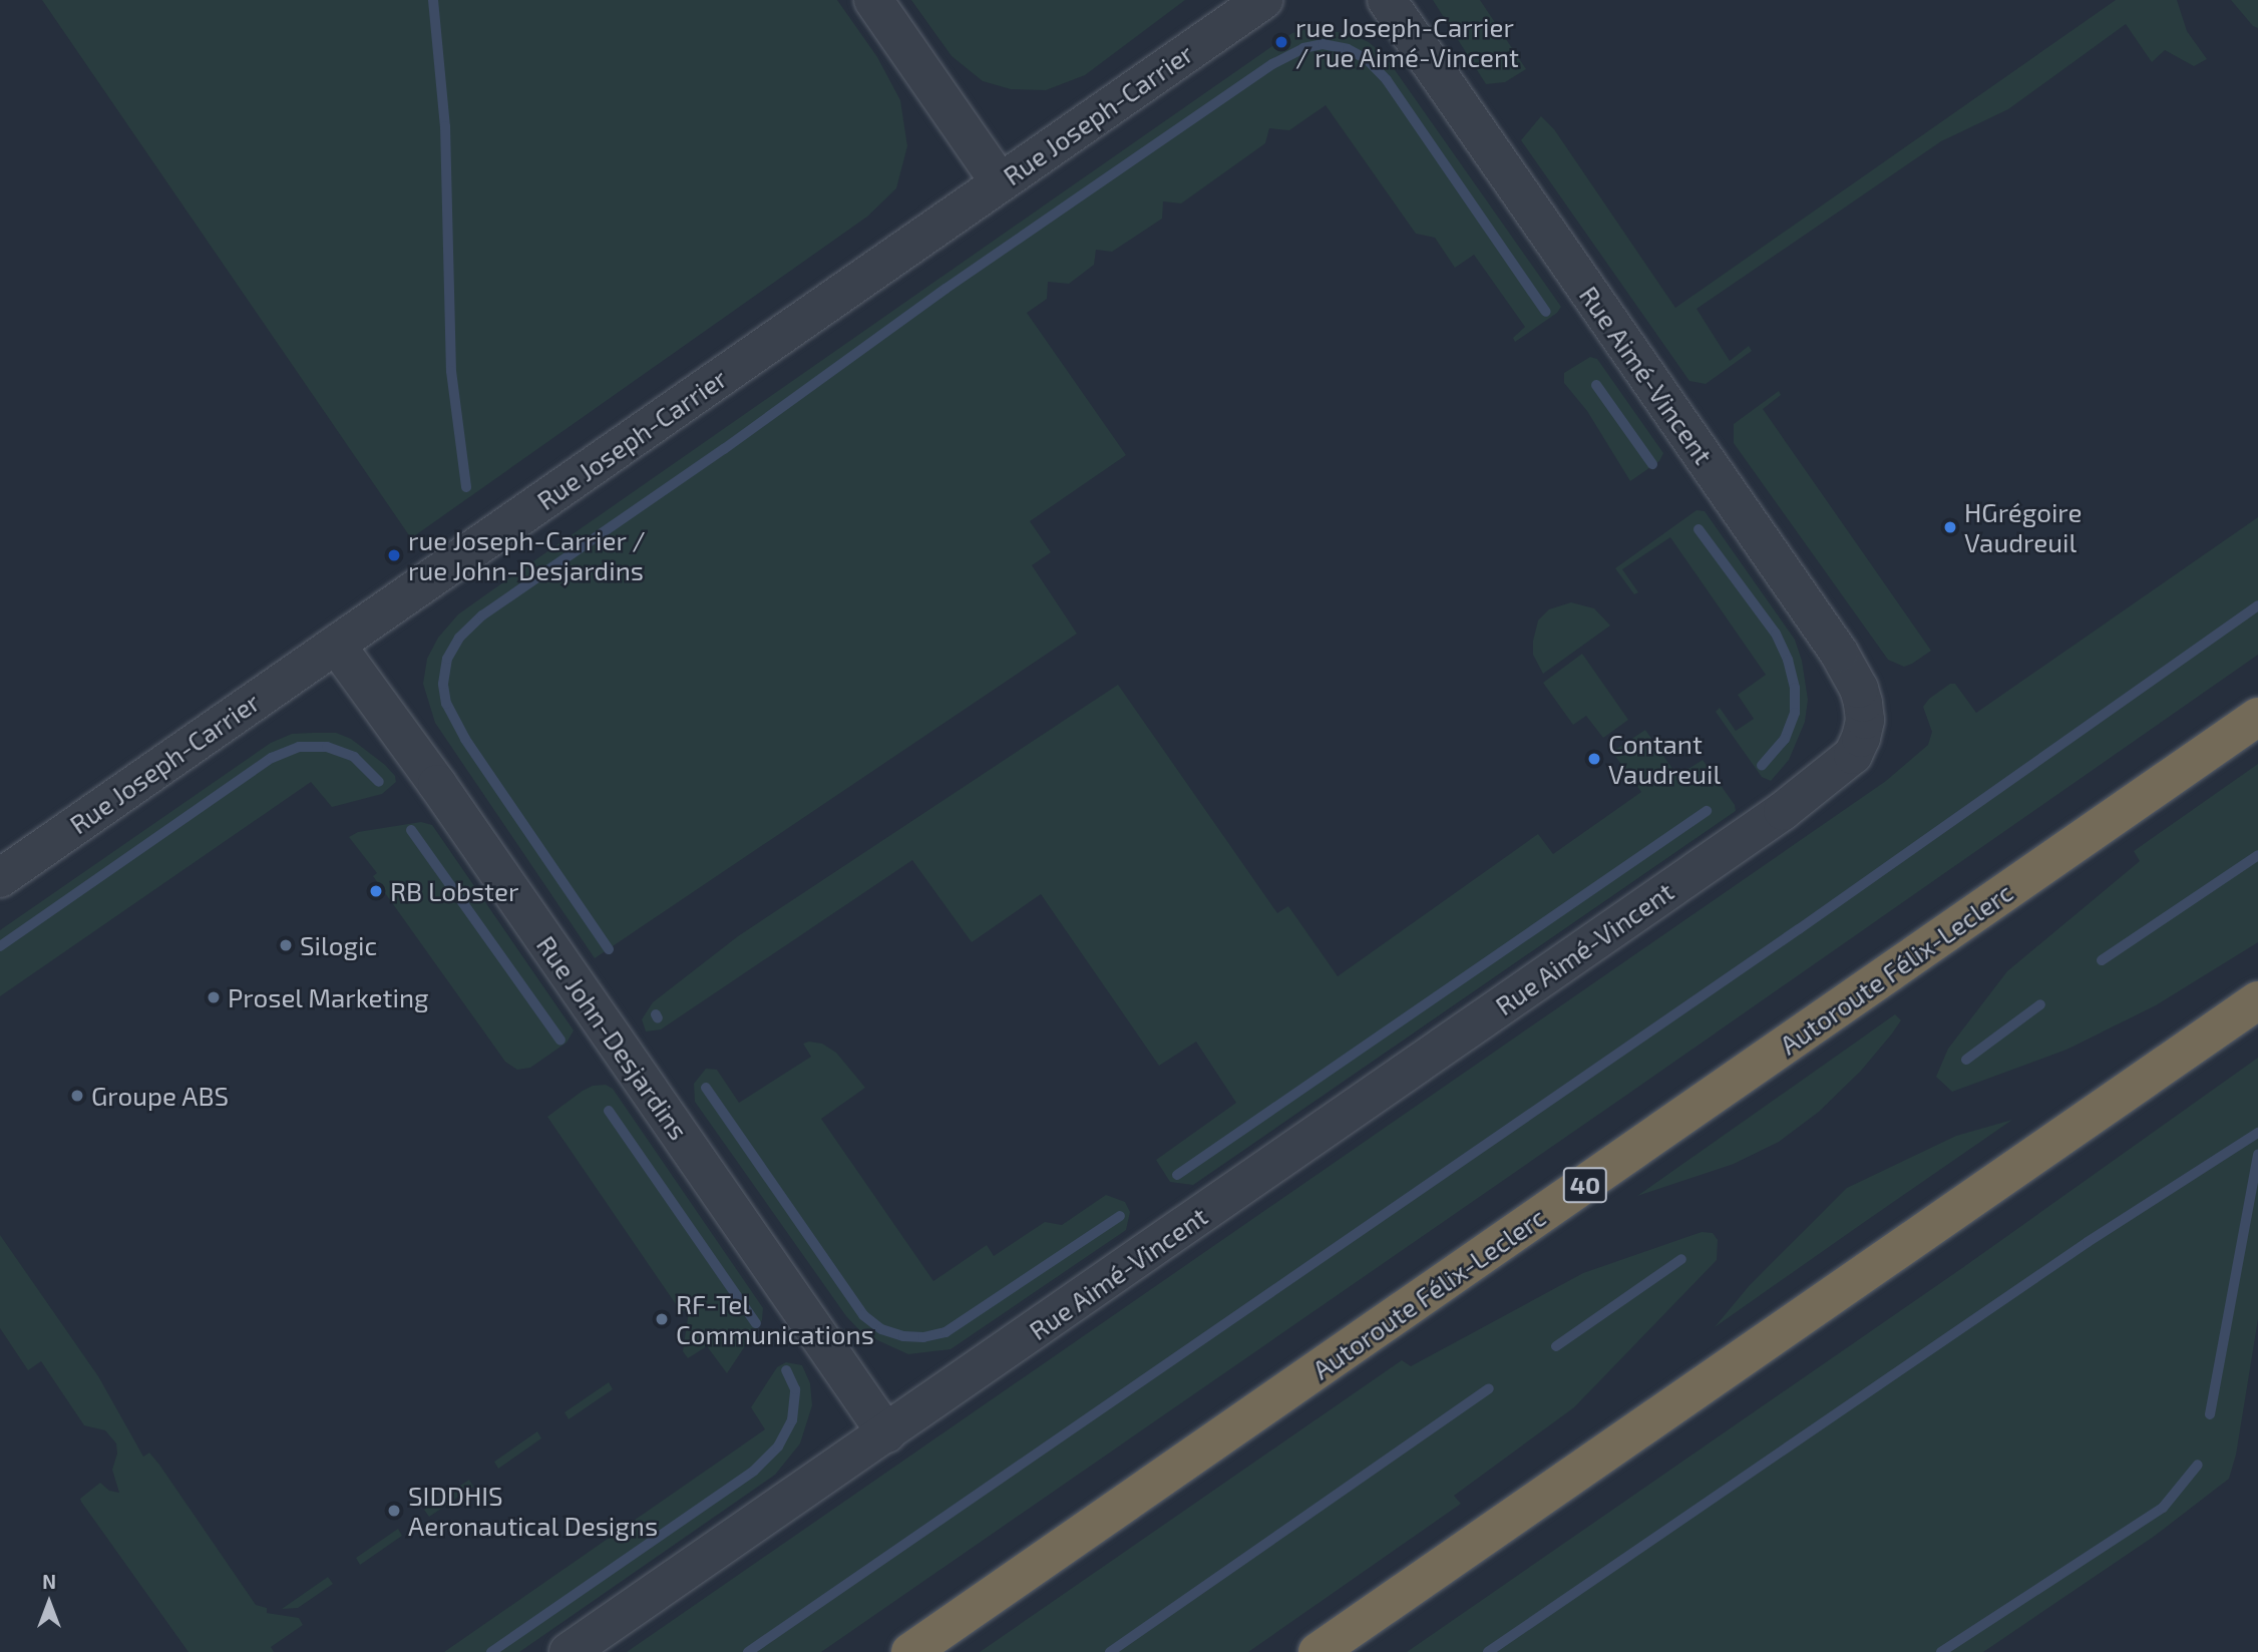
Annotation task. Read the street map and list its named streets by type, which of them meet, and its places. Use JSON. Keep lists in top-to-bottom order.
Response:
{
  "streets": {
    "highway": ["Autoroute Félix-Leclerc", "40"],
    "street": ["Rue Joseph-Carrier", "Rue Aimé-Vincent", "Rue John-Desjardins"]
  },
  "crossings": [
    ["Rue Joseph-Carrier", "Rue John-Desjardins"],
    ["Rue Aimé-Vincent", "Rue John-Desjardins"]
  ],
  "places": [
    "rue Joseph-Carrier / rue Aimé-Vincent",
    "HGrégoire Vaudreuil",
    "rue Joseph-Carrier / rue John-Desjardins",
    "Contant Vaudreuil",
    "RB Lobster",
    "Silogic",
    "Prosel Marketing",
    "Groupe ABS",
    "RF-Tel Communications",
    "SIDDHIS Aeronautical Designs"
  ],
  "north": "top"
}
